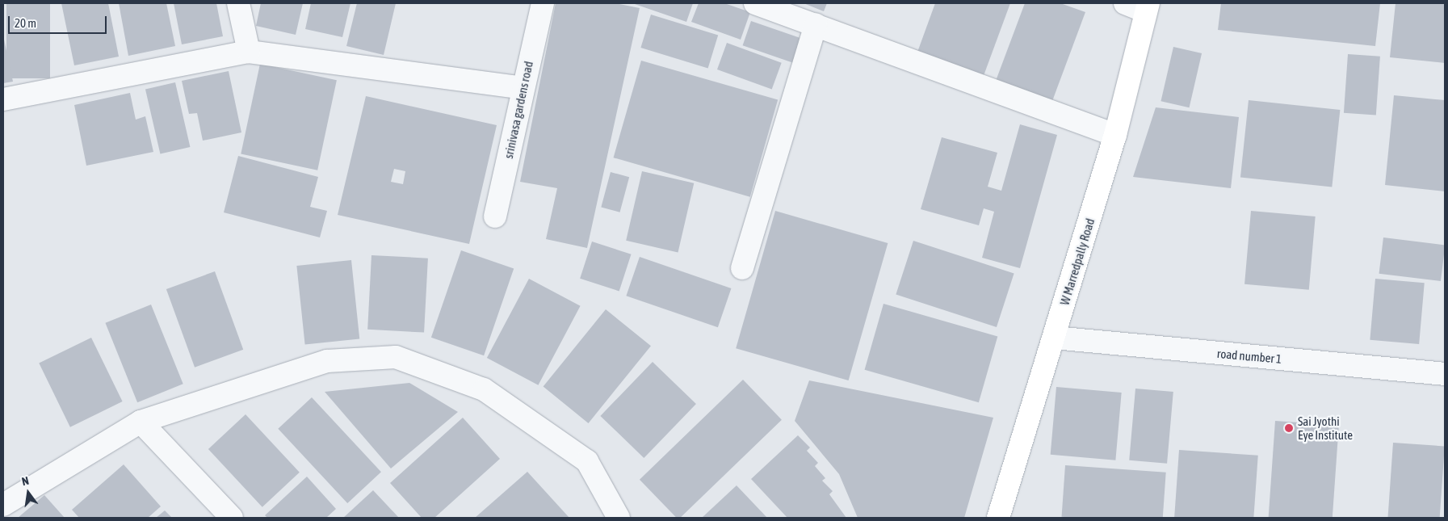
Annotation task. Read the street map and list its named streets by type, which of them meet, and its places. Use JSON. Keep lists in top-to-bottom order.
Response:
{
  "streets": {
    "main road": ["W Marredpally Road"],
    "street": ["srinivasa gardens road", "road number 1"]
  },
  "crossings": [
    ["W Marredpally Road", "road number 1"]
  ],
  "places": ["Sai Jyothi Eye Institute"],
  "scale_bar": "20 m",
  "north": "top"
}
